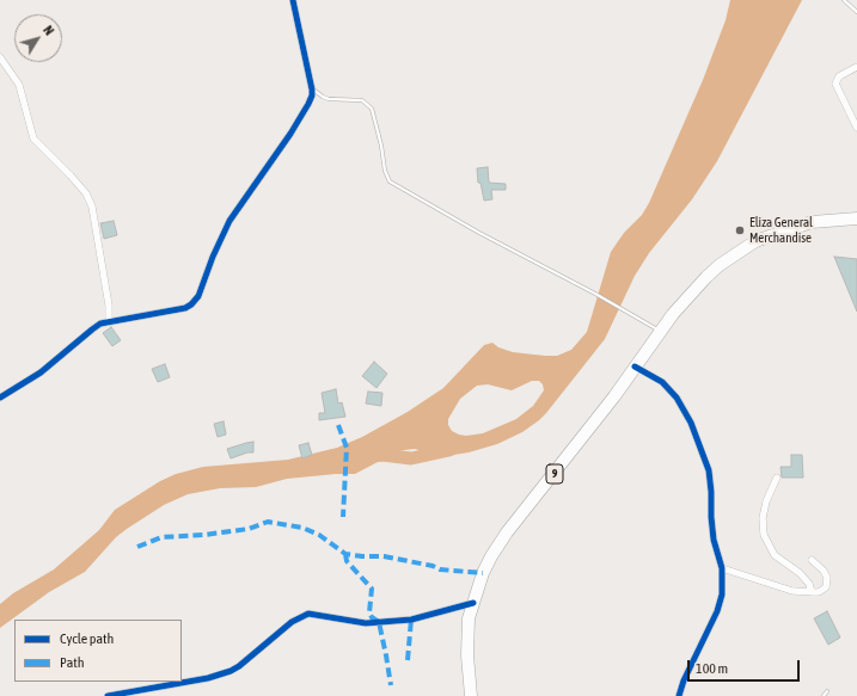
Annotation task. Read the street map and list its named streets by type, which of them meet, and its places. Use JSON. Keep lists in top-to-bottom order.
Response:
{
  "streets": {
    "highway": ["9"]
  },
  "places": ["Eliza General Merchandise"],
  "legend": ["Cycle path", "Path"],
  "scale_bar": "100 m",
  "north": "top right"
}
